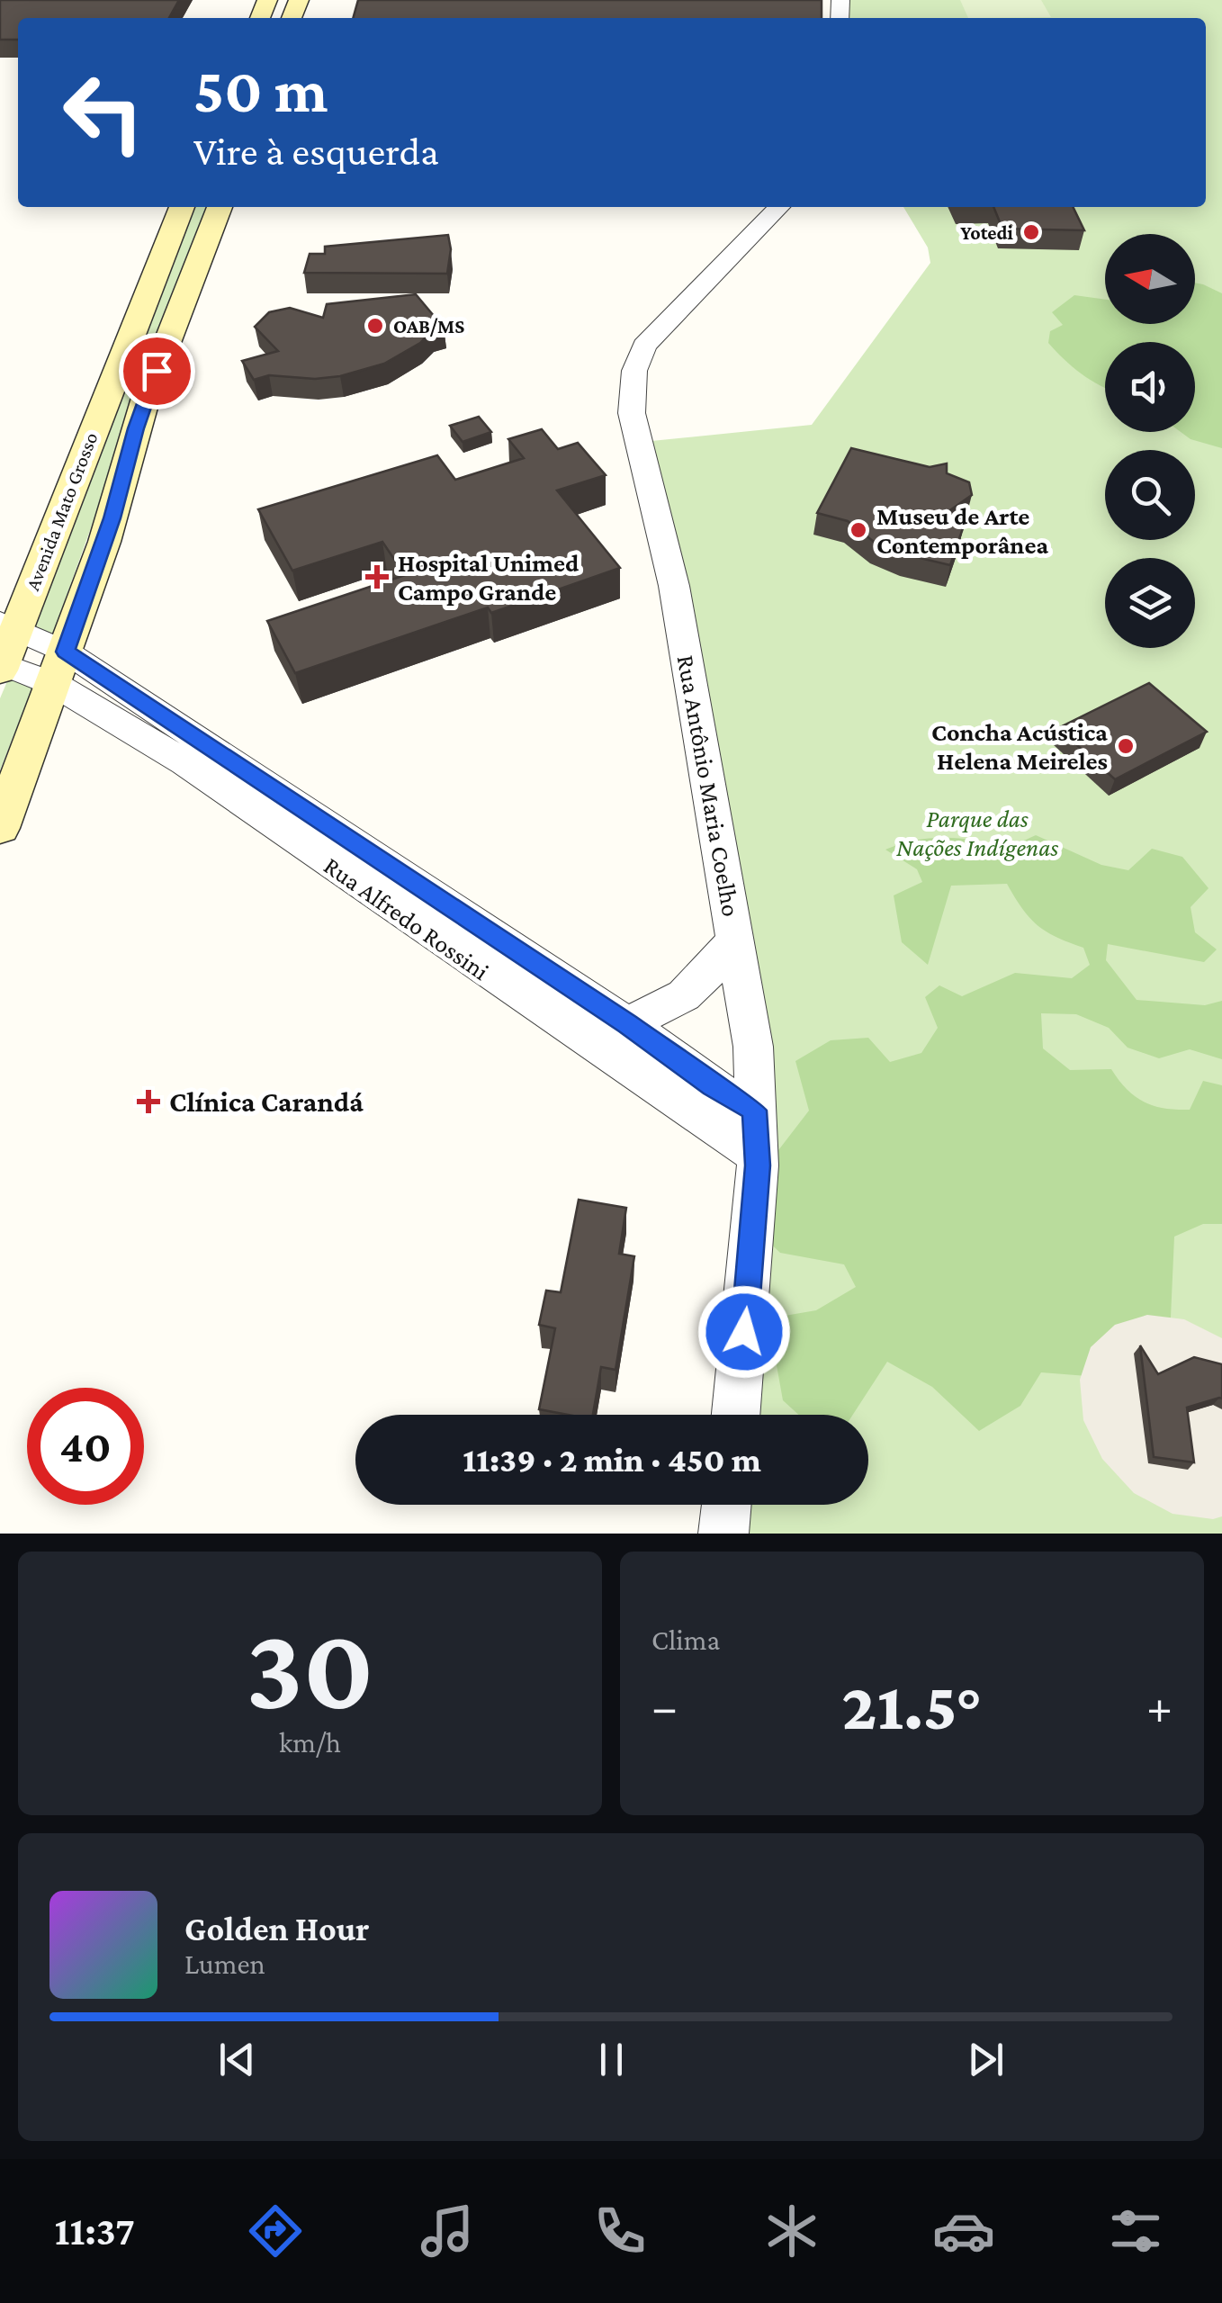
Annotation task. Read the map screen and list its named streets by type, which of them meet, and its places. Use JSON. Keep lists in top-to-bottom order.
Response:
{
  "streets": {
    "main road": ["Avenida Mato Grosso"],
    "street": ["Rua Antônio Maria Coelho", "Rua Alfredo Rossini"]
  },
  "crossings": [
    ["Avenida Mato Grosso", "Rua Alfredo Rossini"],
    ["Rua Antônio Maria Coelho", "Rua Alfredo Rossini"]
  ],
  "parks": ["Parque das Nações Indígenas"],
  "places": {
    "other": [
      "Yotedi",
      "OAB/MS",
      "Museu de Arte Contemporânea",
      "Concha Acústica Helena Meireles"
    ],
    "health": ["Hospital Unimed Campo Grande", "Clínica Carandá"]
  },
  "north": "left",
  "page": {
    "turn": ["50 m", "Vire à esquerda"],
    "limit": "40",
    "trip": "11:39 · 2 min · 450 m",
    "tile": [
      ["30", "km/h"],
      "Clima"
    ],
    "heat": ["−", "21.5°", "+"],
    "song": ["Golden Hour", "Lumen"],
    "tabs": "11:37"
  }
}
